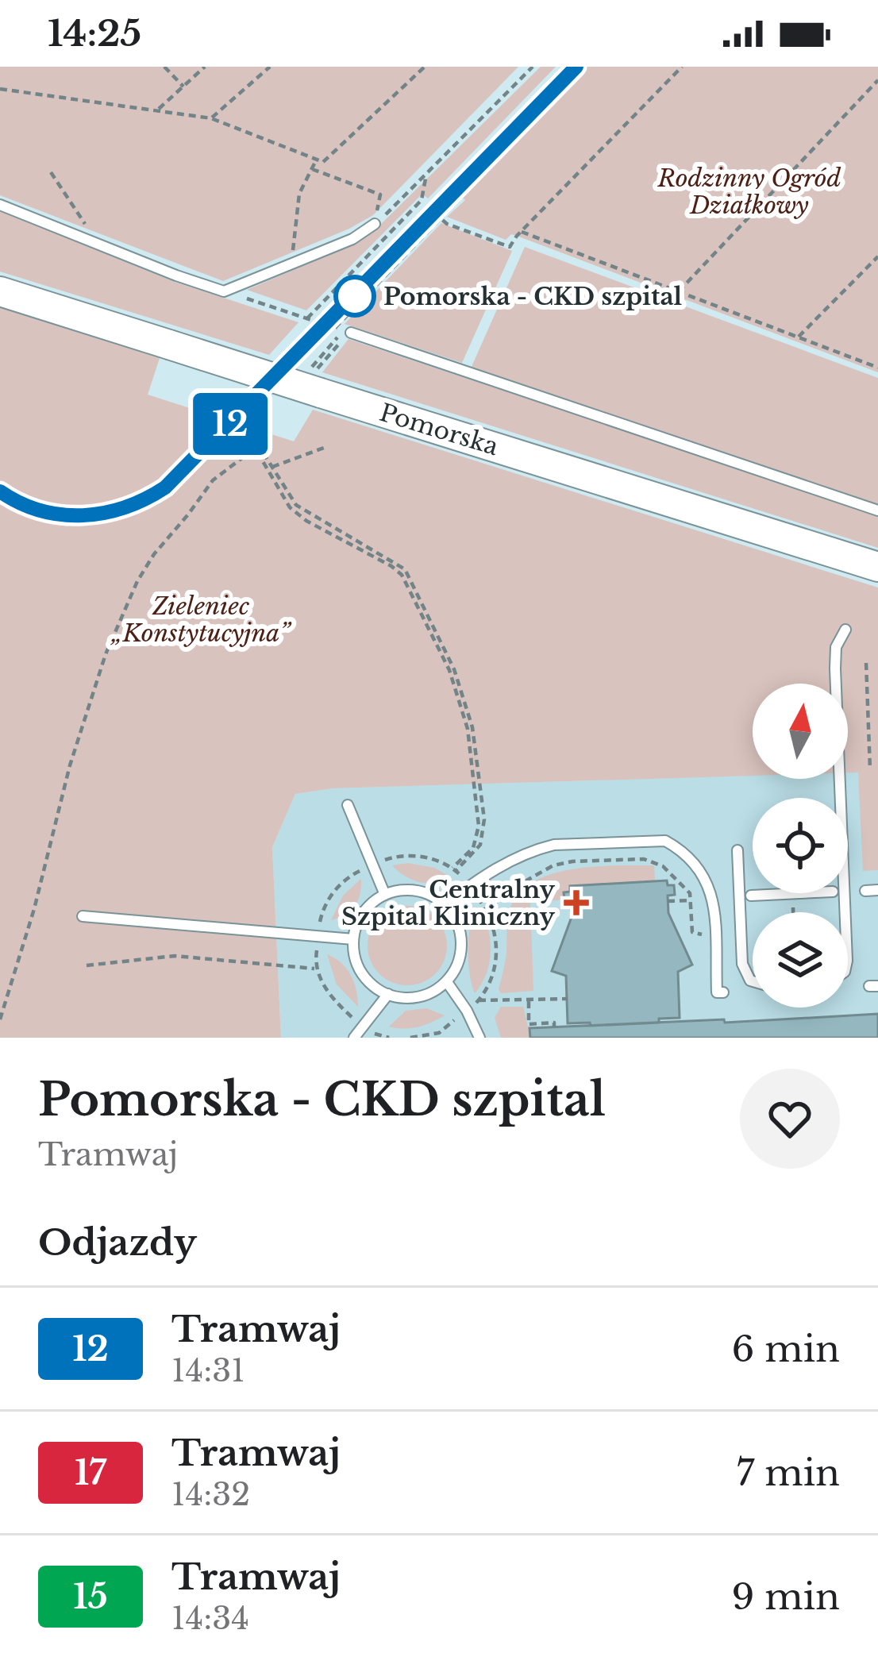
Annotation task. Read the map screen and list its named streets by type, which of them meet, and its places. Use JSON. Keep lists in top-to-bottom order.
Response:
{
  "streets": {
    "street": ["Pomorska"]
  },
  "parks": ["Rodzinny Ogród Działkowy", "Zieleniec „Konstytucyjna”"],
  "places": {
    "other": ["Pomorska - CKD szpital"],
    "health": ["Centralny Szpital Kliniczny"]
  },
  "lines": ["tram line 12"],
  "north": "top",
  "page": {
    "status": "14:25",
    "on_map": "12",
    "heading": [
      ["Pomorska - CKD szpital", "Tramwaj"],
      "Odjazdy"
    ],
    "list": [
      {
        "mark": "12",
        "name": "Tramwaj",
        "note": "14:31",
        "value": "6 min"
      },
      {
        "mark": "17",
        "name": "Tramwaj",
        "note": "14:32",
        "value": "7 min"
      },
      {
        "mark": "15",
        "name": "Tramwaj",
        "note": "14:34",
        "value": "9 min"
      }
    ]
  }
}
